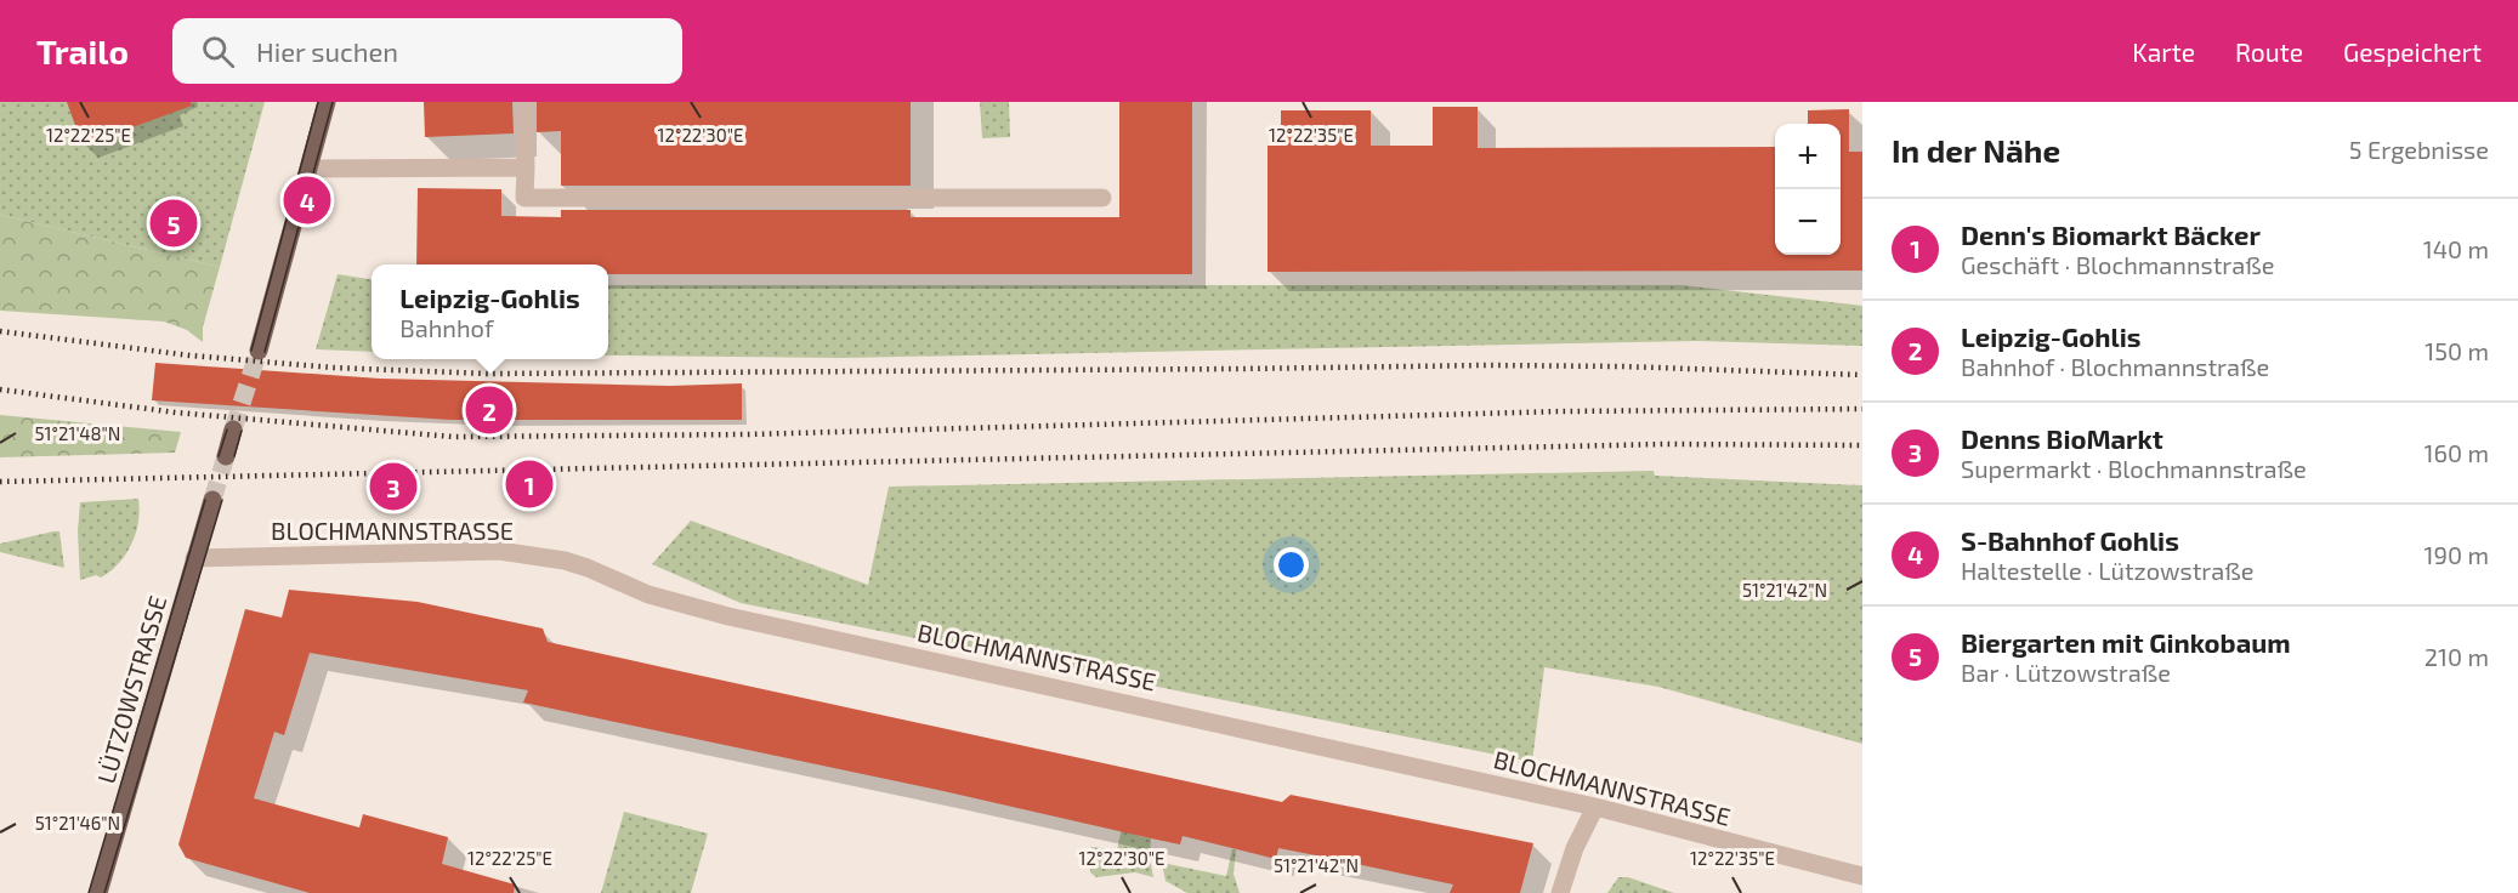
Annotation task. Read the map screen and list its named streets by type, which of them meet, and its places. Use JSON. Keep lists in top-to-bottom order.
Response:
{
  "streets": {
    "main road": ["LÜTZOWSTRASSE"],
    "street": ["BLOCHMANNSTRASSE"]
  },
  "crossings": [
    ["BLOCHMANNSTRASSE", "LÜTZOWSTRASSE"]
  ],
  "page": {
    "header": "Trailo",
    "search": "Hier suchen",
    "nav": ["Karte", "Route", "Gespeichert"],
    "heading": ["In der Nähe", "5 Ergebnisse"],
    "map_buttons": ["+", "−"],
    "pins": [
      "4",
      "5",
      "2",
      "1",
      "3"
    ],
    "list": [
      {
        "mark": "1",
        "name": "Denn's Biomarkt Bäcker",
        "note": "Geschäft · Blochmannstraße",
        "value": "140 m"
      },
      {
        "mark": "2",
        "name": "Leipzig-Gohlis",
        "note": "Bahnhof · Blochmannstraße",
        "value": "150 m"
      },
      {
        "mark": "3",
        "name": "Denns BioMarkt",
        "note": "Supermarkt · Blochmannstraße",
        "value": "160 m"
      },
      {
        "mark": "4",
        "name": "S-Bahnhof Gohlis",
        "note": "Haltestelle · Lützowstraße",
        "value": "190 m"
      },
      {
        "mark": "5",
        "name": "Biergarten mit Ginkobaum",
        "note": "Bar · Lützowstraße",
        "value": "210 m"
      }
    ],
    "popup": ["Leipzig-Gohlis", "Bahnhof"]
  },
  "coordinates": [
    "12°22'25\"E",
    "12°22'30\"E",
    "12°22'35\"E",
    "51°21'48\"N",
    "51°21'42\"N",
    "51°21'46\"N"
  ]
}
